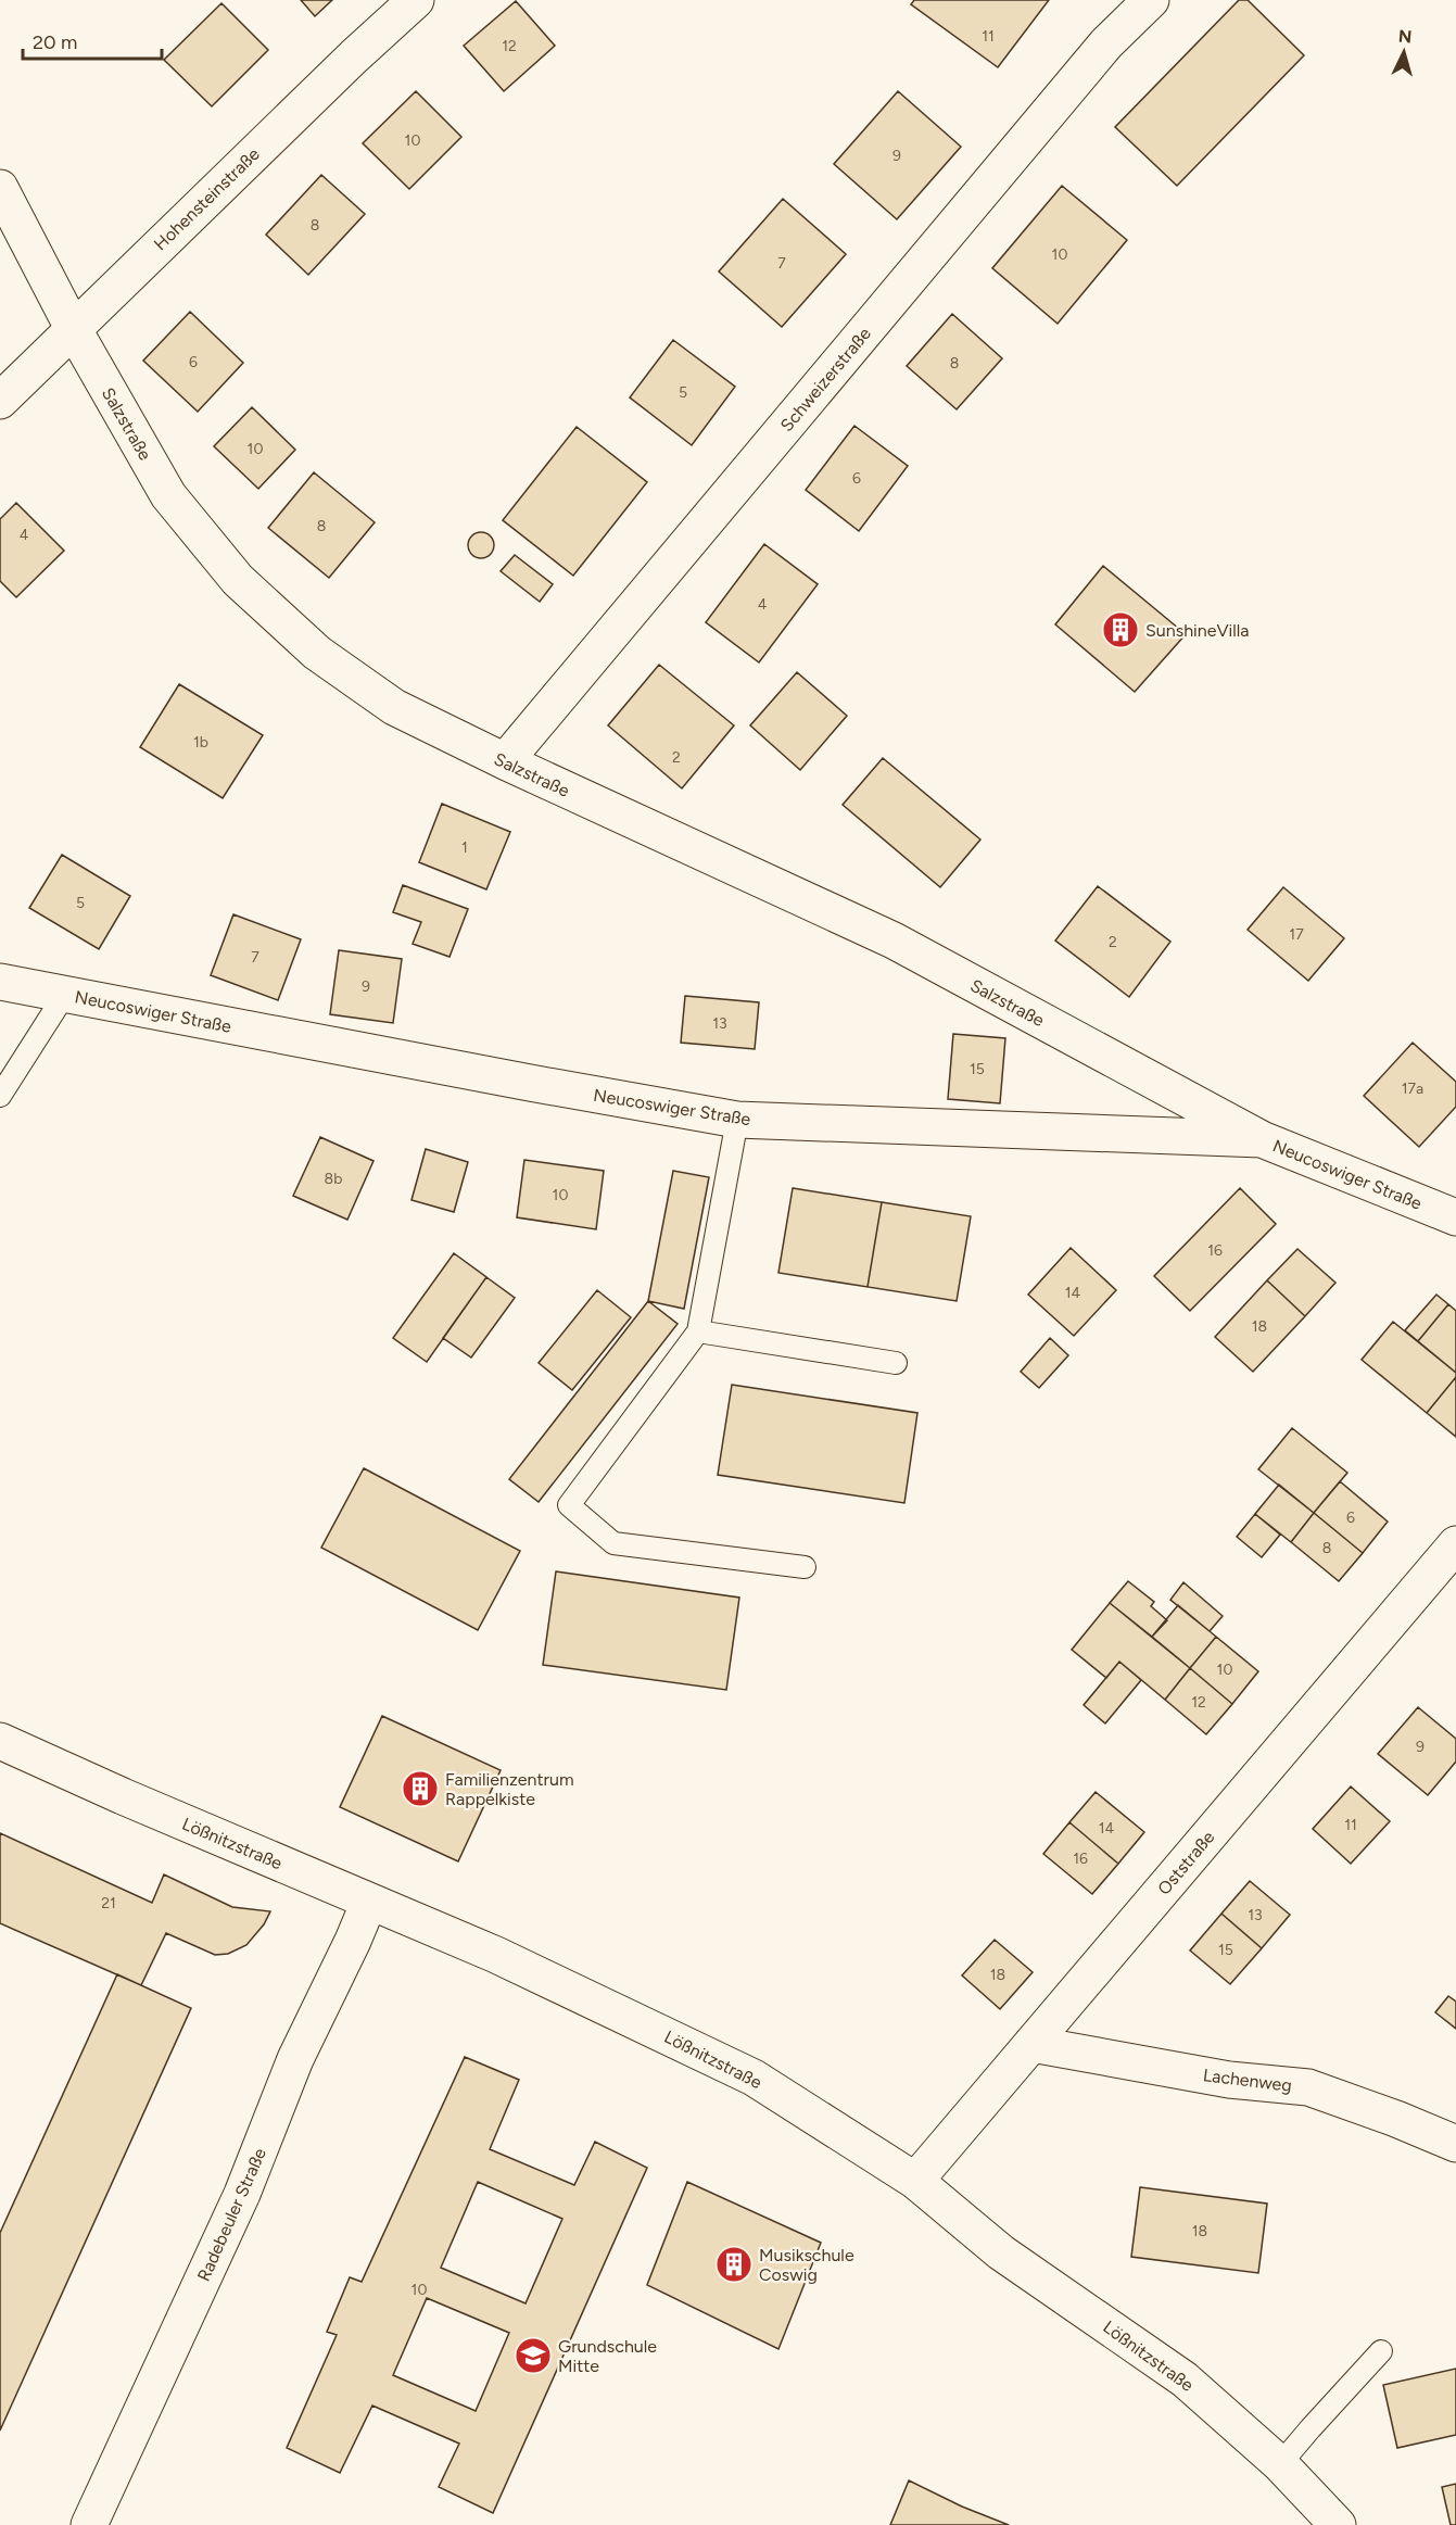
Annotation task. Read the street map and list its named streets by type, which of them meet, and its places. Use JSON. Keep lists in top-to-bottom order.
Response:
{
  "streets": {
    "street": [
      "Hohensteinstraße",
      "Schweizerstraße",
      "Salzstraße",
      "Neucoswiger Straße",
      "Lößnitzstraße",
      "Oststraße",
      "Lachenweg",
      "Radebeuler Straße"
    ]
  },
  "crossings": [
    ["Hohensteinstraße", "Salzstraße"],
    ["Schweizerstraße", "Salzstraße"],
    ["Salzstraße", "Neucoswiger Straße"],
    ["Lößnitzstraße", "Oststraße"],
    ["Lößnitzstraße", "Radebeuler Straße"],
    ["Oststraße", "Lachenweg"]
  ],
  "places": {
    "building": ["SunshineVilla", "Familienzentrum Rappelkiste", "Musikschule Coswig"],
    "school or university": ["Grundschule Mitte"]
  },
  "house_numbers": [
    "11",
    "12",
    "10",
    "9",
    "8",
    "10",
    "7",
    "6",
    "8",
    "5",
    "10",
    "6",
    "8",
    "4",
    "4",
    "1b",
    "2",
    "1",
    "5",
    "17",
    "2",
    "7",
    "9",
    "13",
    "15",
    "17a",
    "8b",
    "10",
    "16",
    "14",
    "18",
    "6",
    "8",
    "10",
    "12",
    "9",
    "11",
    "14",
    "16",
    "21",
    "13",
    "15",
    "18",
    "18",
    "10"
  ],
  "scale_bar": "20 m",
  "north": "top"
}
